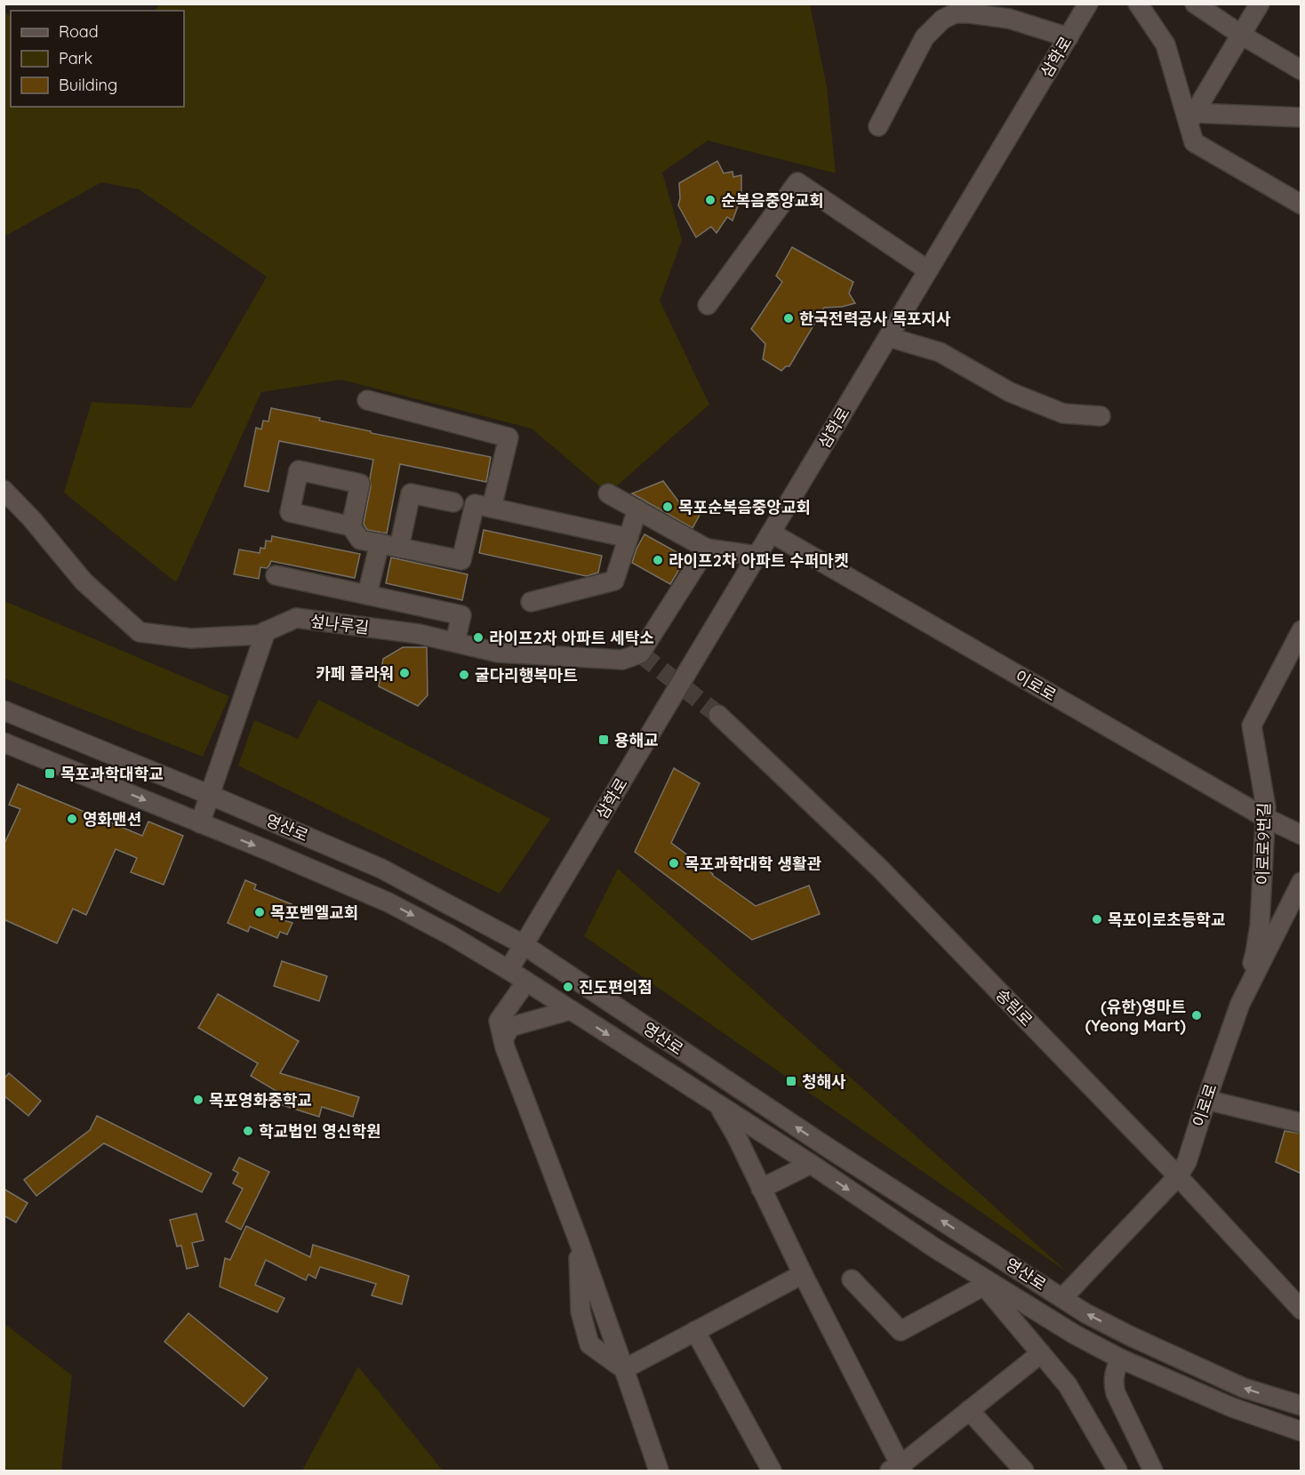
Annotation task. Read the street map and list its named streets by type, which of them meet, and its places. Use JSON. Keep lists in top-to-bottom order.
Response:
{
  "streets": {
    "street": [
      "삼학로",
      "섶나루길",
      "이로로",
      "영산로",
      "이로로9번길",
      "송림로"
    ]
  },
  "crossings": [
    ["삼학로", "이로로"],
    ["삼학로", "영산로"],
    ["이로로", "영산로"],
    ["이로로", "이로로9번길"],
    ["이로로", "송림로"]
  ],
  "places": {
    "other": [
      "순복음중앙교회",
      "한국전력공사 목포지사",
      "목포순복음중앙교회",
      "라이프2차 아파트 수퍼마켓",
      "라이프2차 아파트 세탁소",
      "카페 플라워",
      "굴다리행복마트",
      "영화맨션",
      "목포과학대학 생활관",
      "목포벧엘교회",
      "목포이로초등학교",
      "진도편의점",
      "(유한)영마트 (Yeong Mart)",
      "목포영화중학교",
      "학교법인 영신학원"
    ],
    "transit": ["용해교", "목포과학대학교", "청해사"]
  },
  "legend": ["Road", "Park", "Building"]
}
